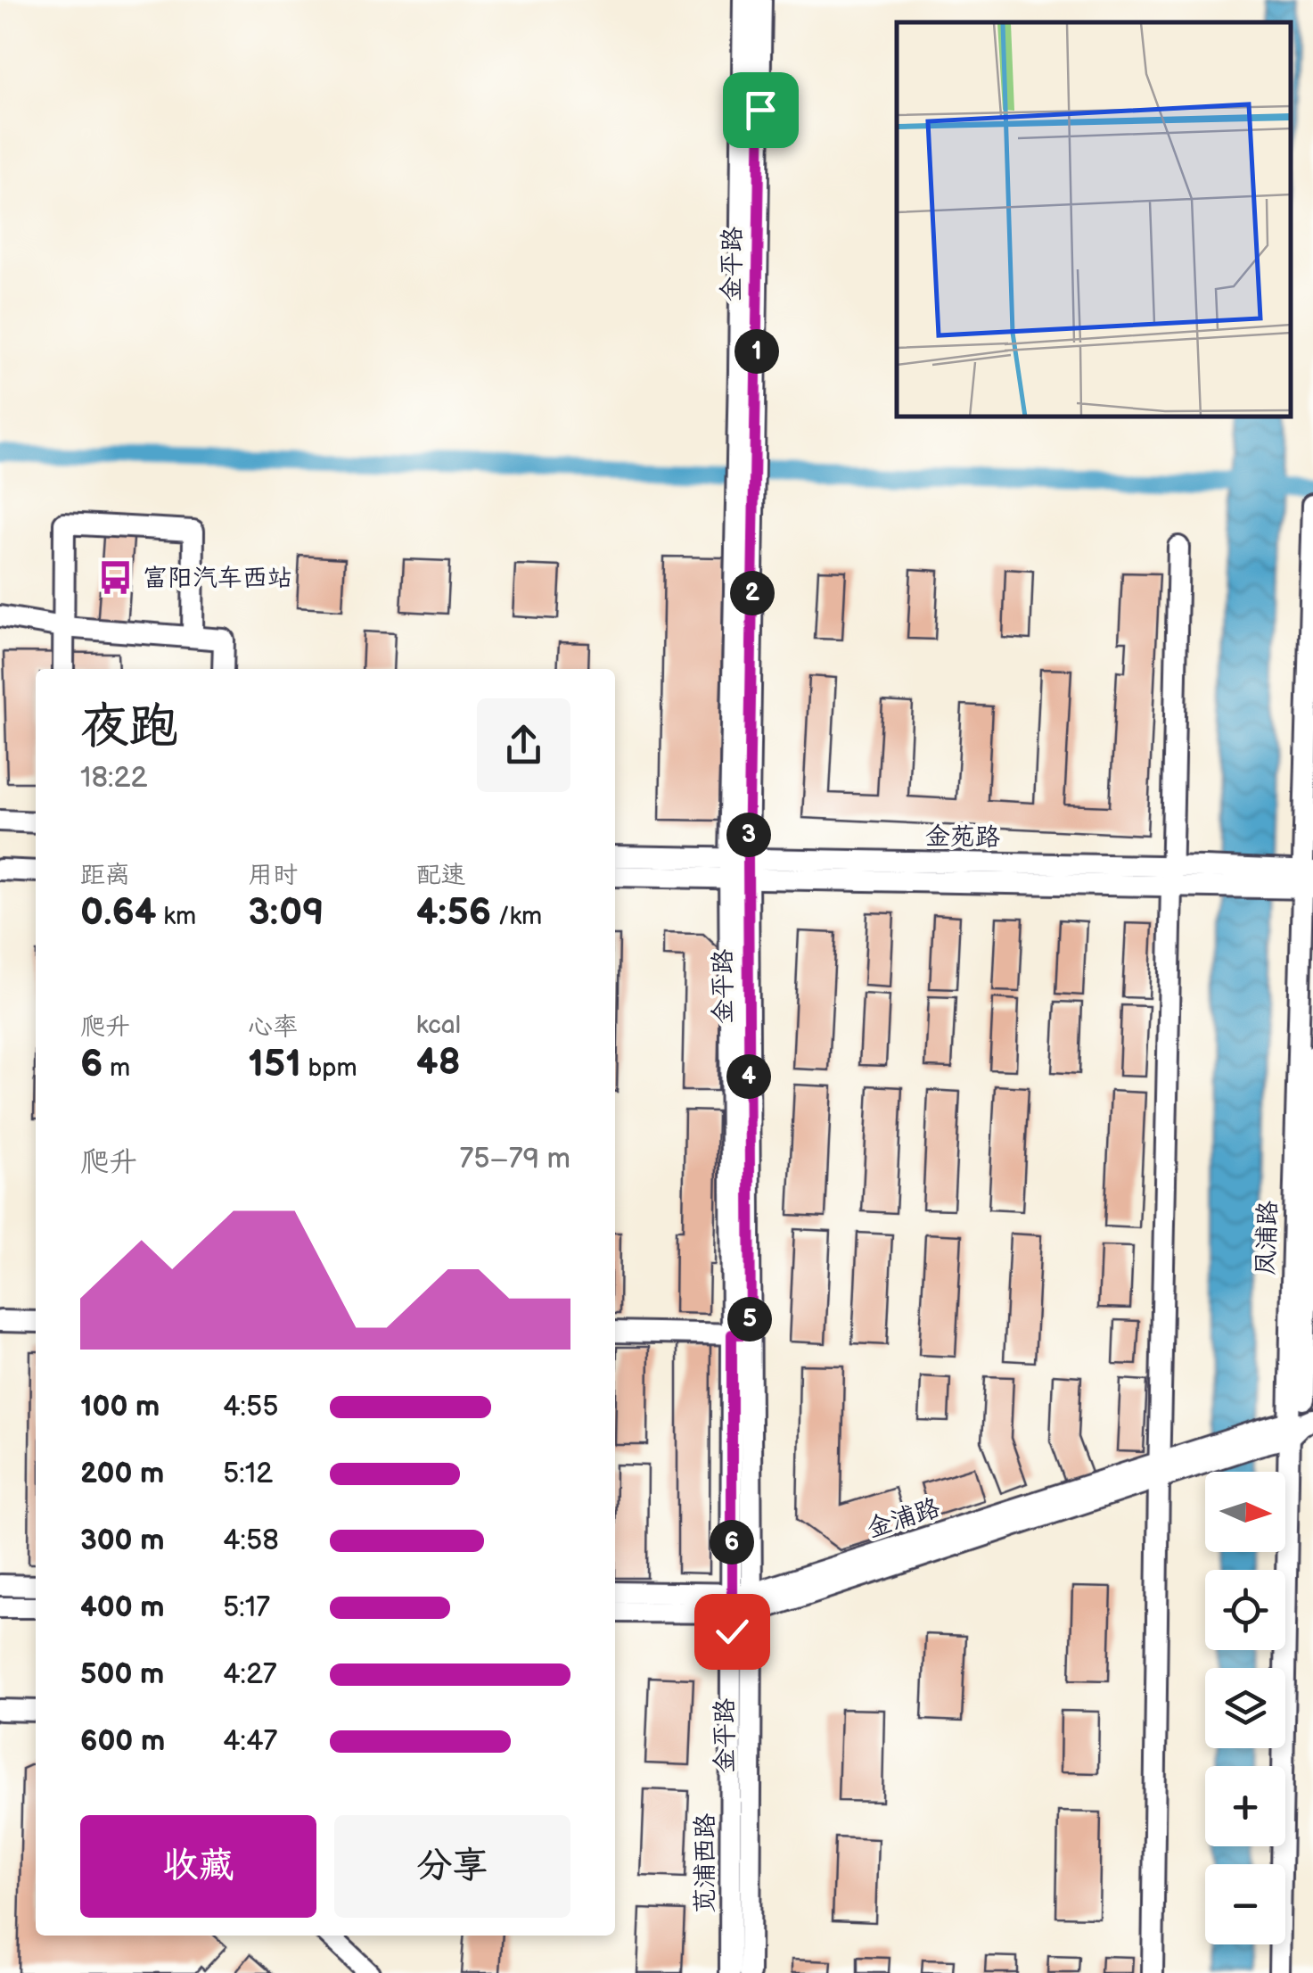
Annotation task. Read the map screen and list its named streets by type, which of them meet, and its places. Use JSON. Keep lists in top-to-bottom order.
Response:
{
  "streets": {
    "street": [
      "金平路",
      "凤浦路",
      "金浦路",
      "苋浦西路"
    ]
  },
  "crossings": [
    ["金平路", "金浦路"],
    ["金平路", "苋浦西路"],
    ["凤浦路", "金浦路"],
    ["金浦路", "苋浦西路"]
  ],
  "places": {
    "bus stop": ["富阳汽车西站"]
  },
  "north": "right",
  "page": {
    "pins": [
      "1",
      "2",
      "3",
      "4",
      "5",
      "6"
    ],
    "heading": ["夜跑", "18:22"],
    "stats": [
      ["距离", "0.64 km"],
      ["用时", "3:09"],
      ["配速", "4:56 /km"],
      ["爬升", "6 m"],
      ["心率", "151 bpm"],
      ["kcal", "48"]
    ],
    "chart": ["爬升", "75–79 m"],
    "list": [
      {
        "name": "100 m",
        "note": "4:55"
      },
      {
        "name": "200 m",
        "note": "5:12"
      },
      {
        "name": "300 m",
        "note": "4:58"
      },
      {
        "name": "400 m",
        "note": "5:17"
      },
      {
        "name": "500 m",
        "note": "4:27"
      },
      {
        "name": "600 m",
        "note": "4:47"
      }
    ],
    "map_buttons": ["+", "−"],
    "buttons": ["收藏", "分享"]
  }
}
